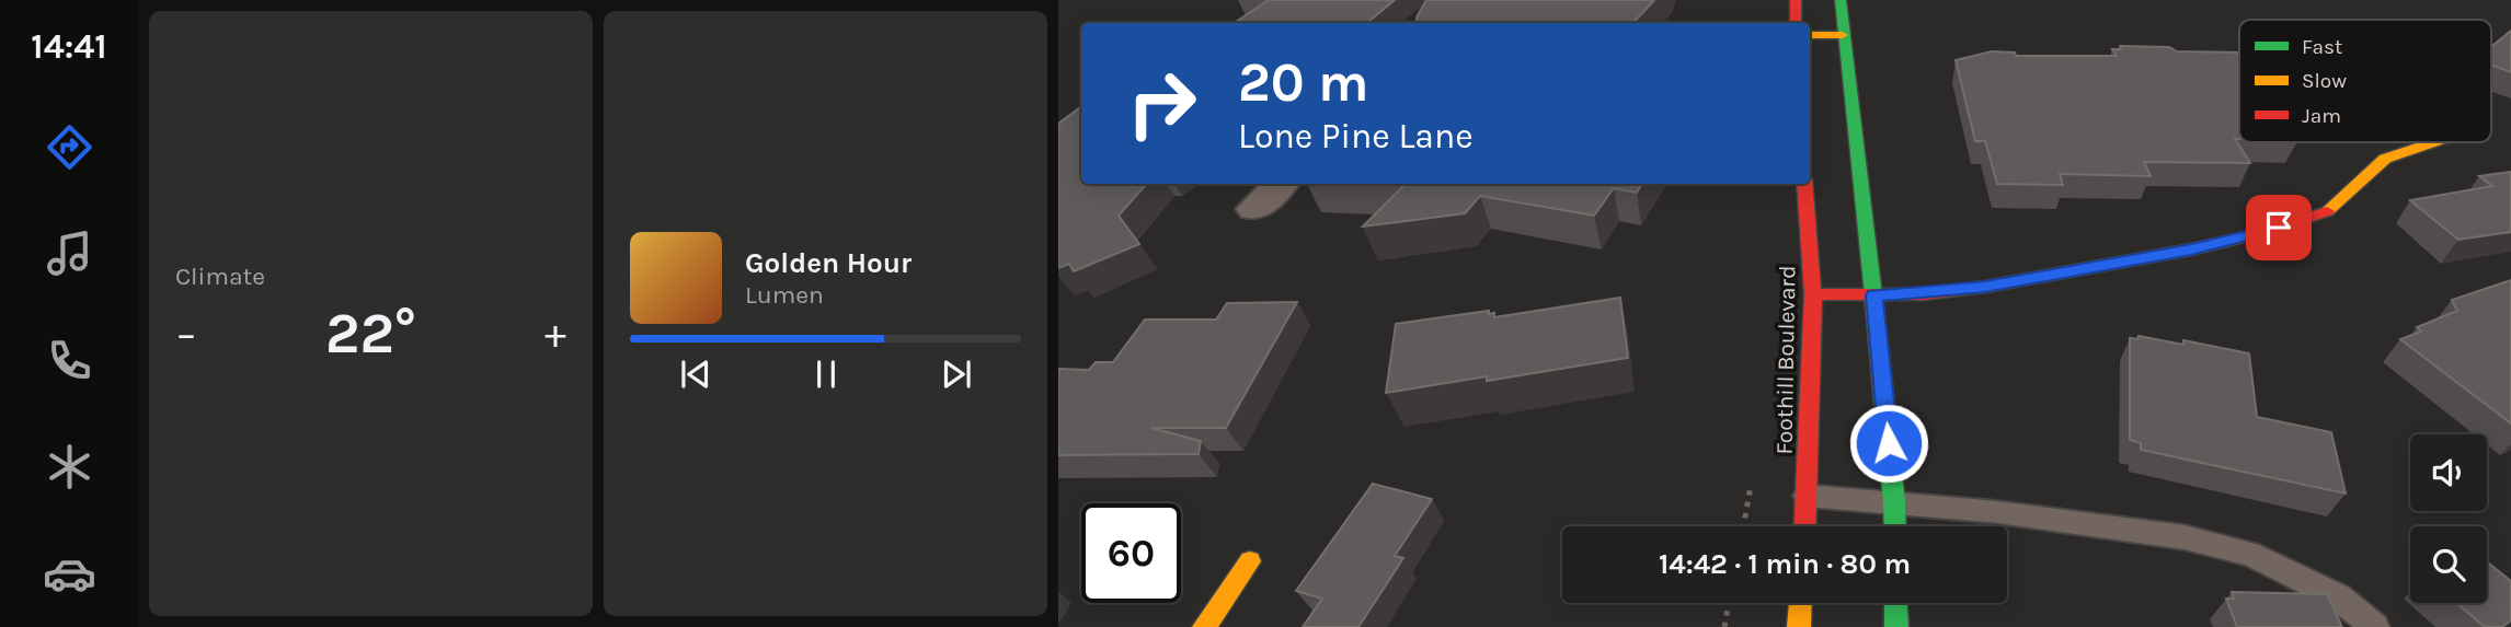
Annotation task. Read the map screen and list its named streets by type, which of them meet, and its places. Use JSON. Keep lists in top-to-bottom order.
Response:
{
  "streets": {
    "main road": ["Foothill Boulevard"]
  },
  "legend": ["Fast", "Slow", "Jam"],
  "page": {
    "tabs": "14:41",
    "tile": "Climate",
    "turn": ["20 m", "Lone Pine Lane"],
    "song": ["Golden Hour", "Lumen"],
    "heat": ["−", "22°", "+"],
    "limit": "60",
    "trip": "14:42 · 1 min · 80 m"
  }
}
